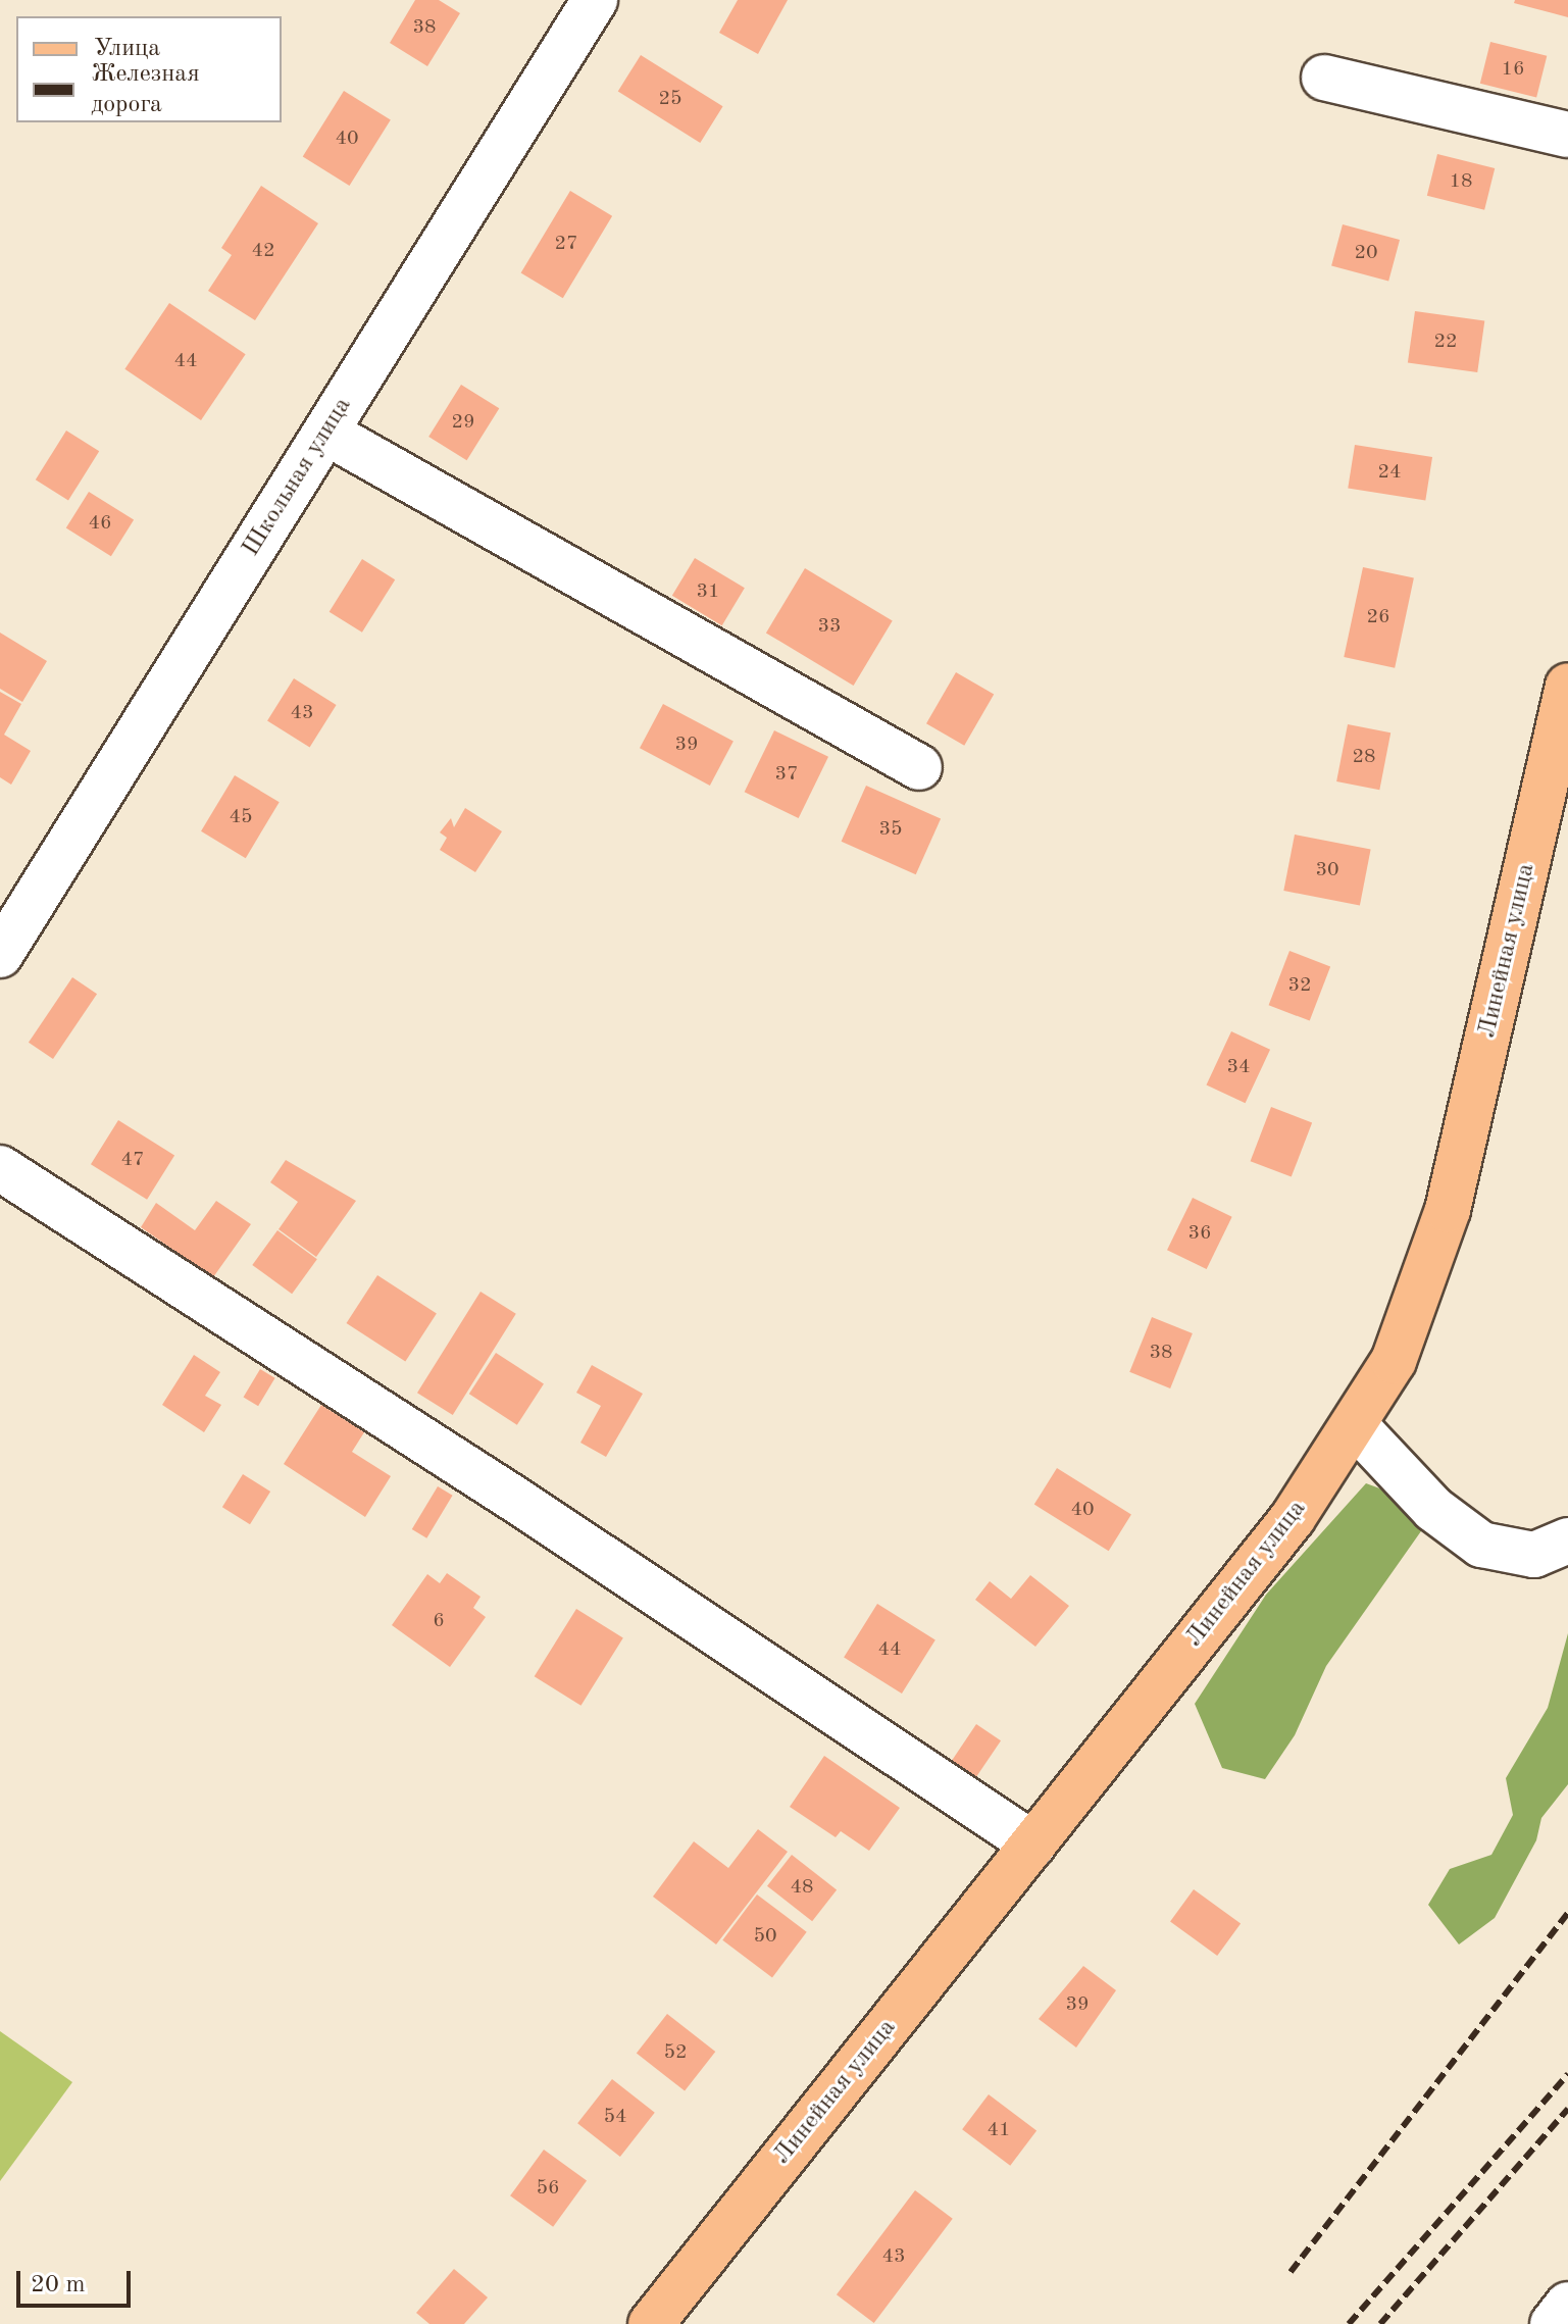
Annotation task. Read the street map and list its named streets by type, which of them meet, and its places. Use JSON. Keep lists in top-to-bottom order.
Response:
{
  "streets": {
    "main road": ["Линейная улица"],
    "street": ["Школьная улица"]
  },
  "house_numbers": [
    "38",
    "16",
    "25",
    "40",
    "18",
    "27",
    "42",
    "20",
    "22",
    "44",
    "29",
    "24",
    "46",
    "31",
    "26",
    "33",
    "43",
    "39",
    "28",
    "37",
    "45",
    "35",
    "30",
    "32",
    "34",
    "47",
    "36",
    "38",
    "40",
    "6",
    "44",
    "48",
    "50",
    "39",
    "52",
    "54",
    "41",
    "56",
    "43"
  ],
  "legend": ["Улица", "Железная дорога"],
  "scale_bar": "20 m"
}
